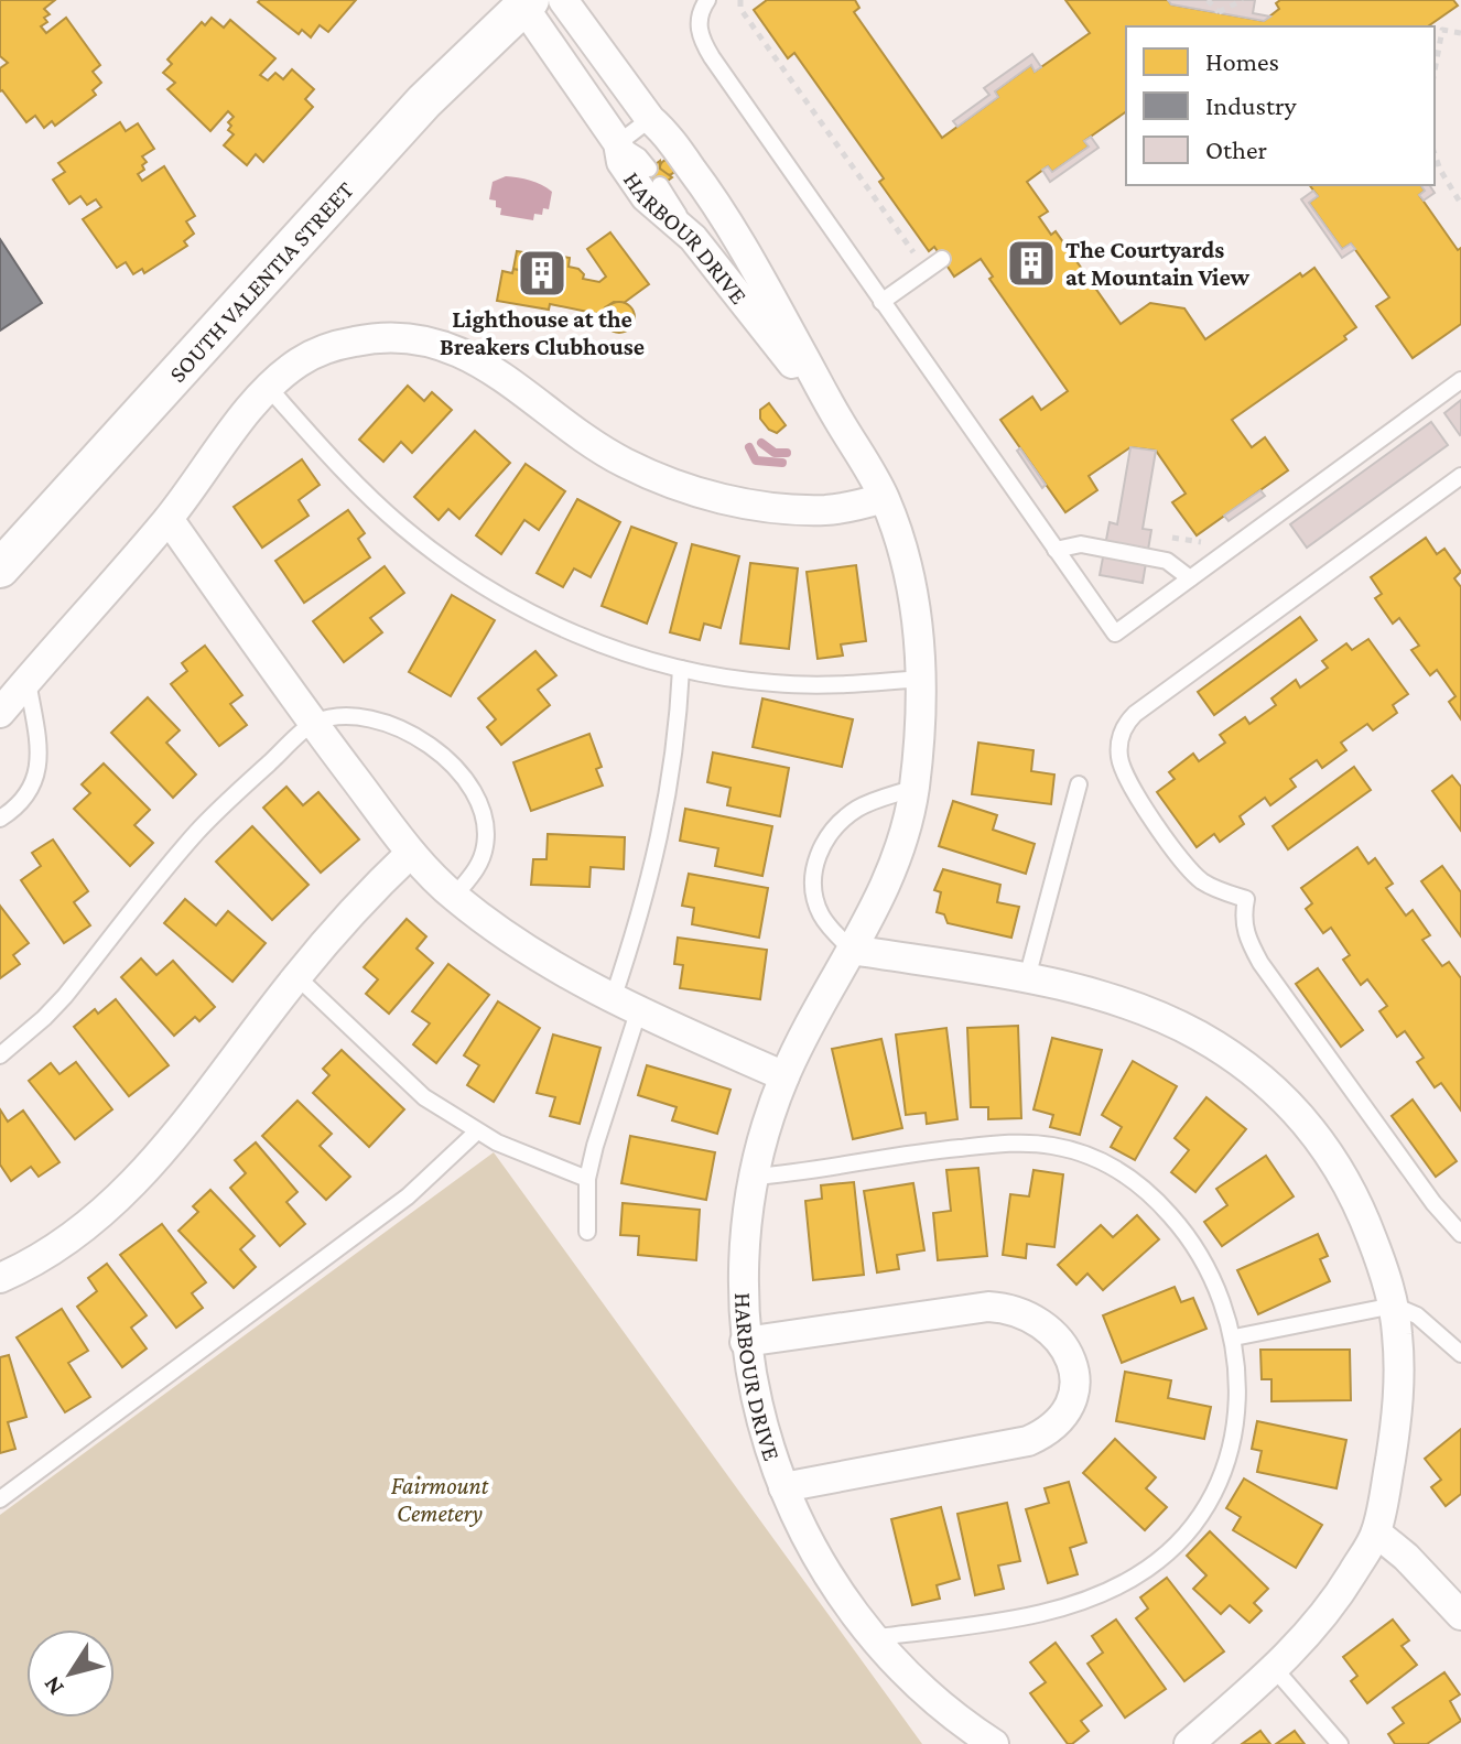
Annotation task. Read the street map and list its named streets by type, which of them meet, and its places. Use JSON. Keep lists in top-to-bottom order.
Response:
{
  "streets": {
    "street": ["HARBOUR DRIVE", "SOUTH VALENTIA STREET"]
  },
  "crossings": [
    ["HARBOUR DRIVE", "SOUTH VALENTIA STREET"]
  ],
  "parks": ["Fairmount Cemetery"],
  "places": {
    "building": ["The Courtyards at Mountain View", "Lighthouse at the Breakers Clubhouse"]
  },
  "legend": ["Homes", "Industry", "Other"],
  "north": "bottom left"
}
